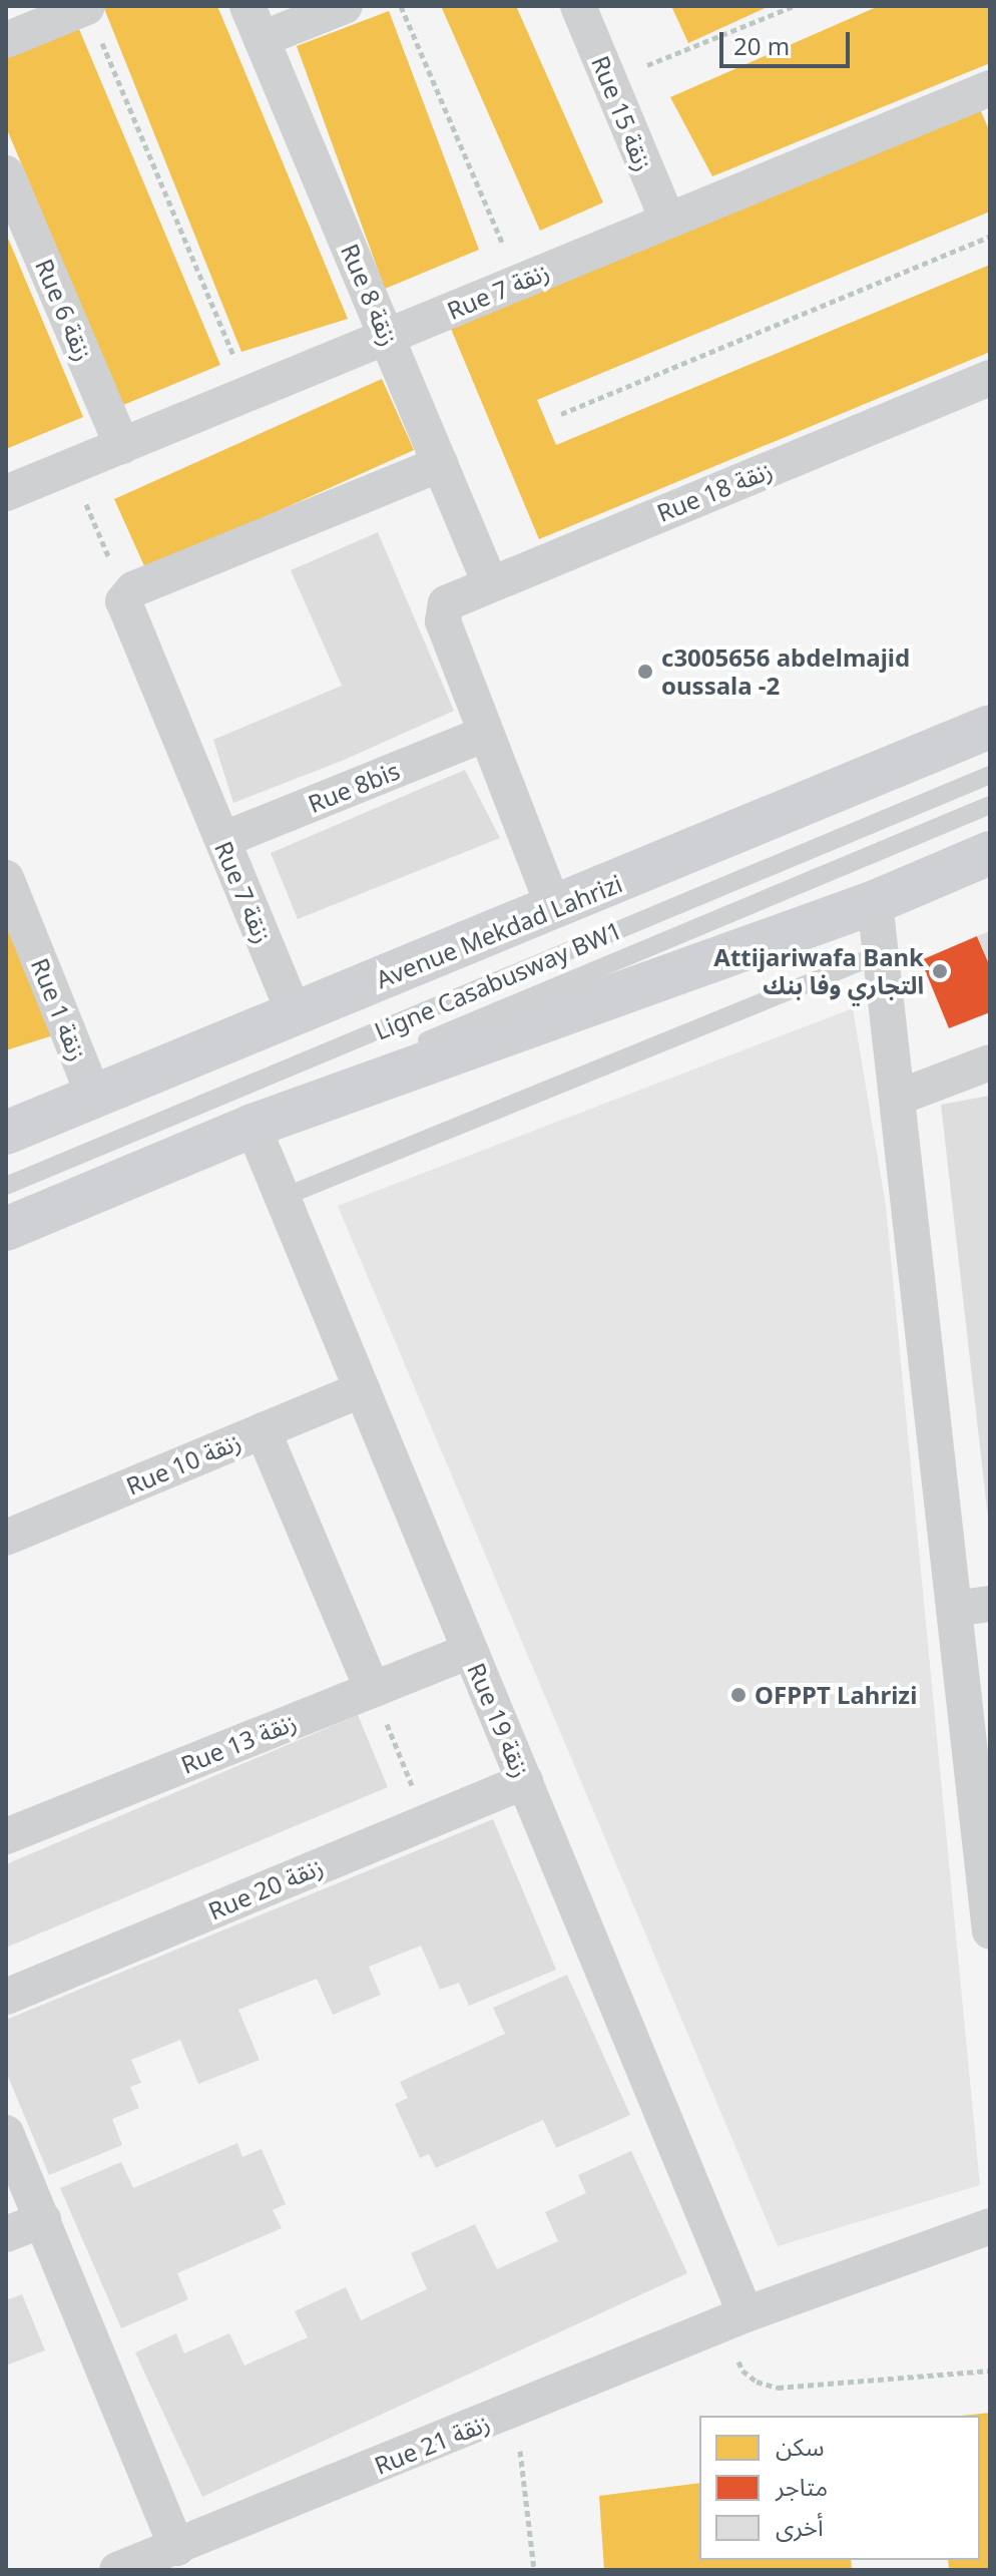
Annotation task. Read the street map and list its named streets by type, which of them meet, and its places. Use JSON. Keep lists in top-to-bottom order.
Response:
{
  "streets": {
    "main road": ["Avenue Mekdad Lahrizi"],
    "street": [
      "Rue 15 زنقة",
      "Rue 7 زنقة",
      "Rue 8 زنقة",
      "Rue 6 زنقة",
      "Rue 18 زنقة",
      "Rue 8bis",
      "Rue 1 زنقة",
      "Rue 10 زنقة",
      "Rue 19 زنقة",
      "Rue 13 زنقة",
      "Rue 20 زنقة",
      "Rue 21 زنقة"
    ],
    "lane": ["Ligne Casabusway BW1"]
  },
  "crossings": [
    ["Rue 15 زنقة", "Rue 7 زنقة"],
    ["Rue 7 زنقة", "Rue 8 زنقة"],
    ["Rue 7 زنقة", "Rue 6 زنقة"],
    ["Rue 7 زنقة", "Rue 8bis"],
    ["Rue 7 زنقة", "Avenue Mekdad Lahrizi"],
    ["Rue 8 زنقة", "Rue 18 زنقة"],
    ["Rue 18 زنقة", "Rue 8bis"],
    ["Avenue Mekdad Lahrizi", "Rue 1 زنقة"],
    ["Rue 10 زنقة", "Rue 19 زنقة"],
    ["Rue 19 زنقة", "Rue 13 زنقة"],
    ["Rue 19 زنقة", "Rue 20 زنقة"],
    ["Rue 19 زنقة", "Rue 21 زنقة"]
  ],
  "places": ["c3005656 abdelmajid oussala -2", "Attijariwafa Bank التجاري وفا بنك", "OFPPT Lahrizi"],
  "legend": ["سكن", "متاجر", "أخرى"],
  "scale_bar": "20 m"
}
